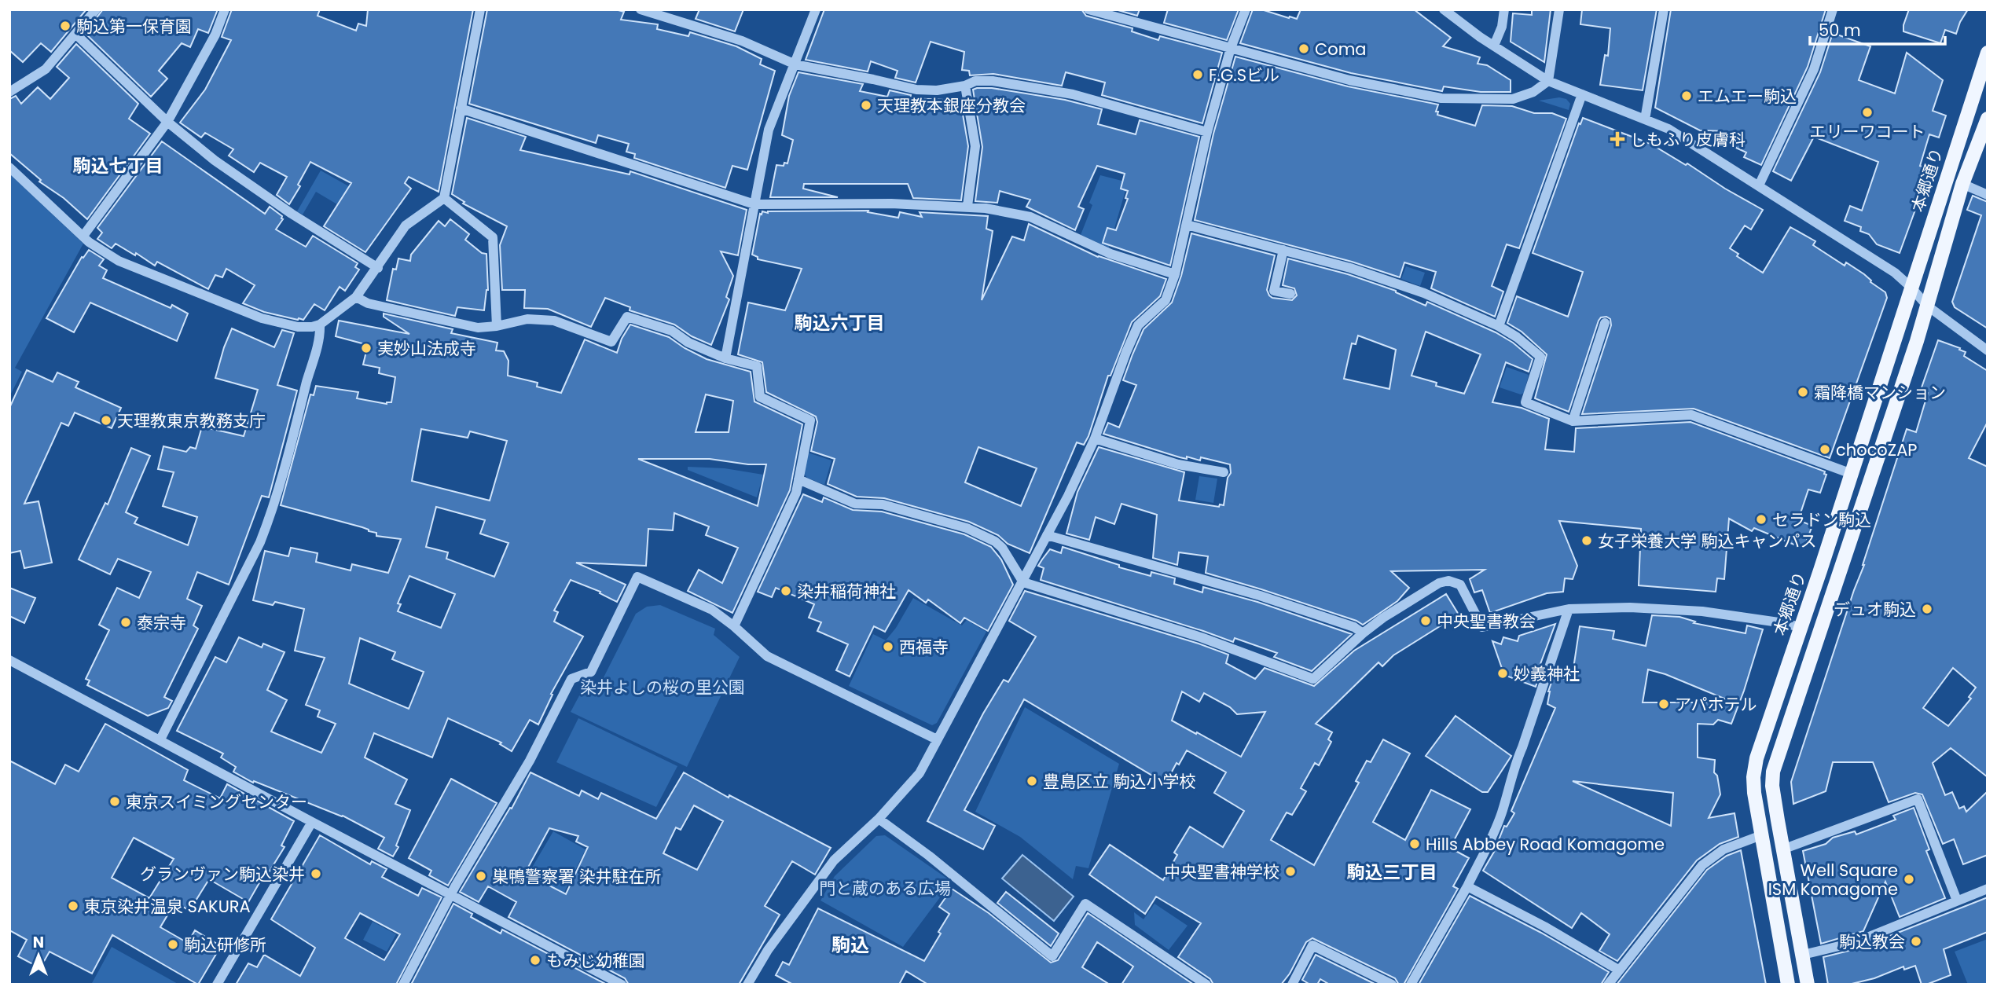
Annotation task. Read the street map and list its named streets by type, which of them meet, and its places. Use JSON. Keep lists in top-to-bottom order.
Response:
{
  "streets": {
    "main road": ["本郷通り"]
  },
  "districts": [
    "駒込七丁目",
    "駒込六丁目",
    "駒込三丁目",
    "駒込"
  ],
  "parks": ["染井よしの桜の里公園", "門と蔵のある広場"],
  "places": {
    "other": [
      "駒込第一保育園",
      "Coma",
      "F.G.Sビル",
      "エムエー駒込",
      "天理教本銀座分教会",
      "エリーワコート",
      "実妙山法成寺",
      "霜降橋マンション",
      "天理教東京教務支庁",
      "chocoZAP",
      "セラドン駒込",
      "女子栄養大学 駒込キャンパス",
      "染井稲荷神社",
      "デュオ駒込",
      "中央聖書教会",
      "泰宗寺",
      "西福寺",
      "妙義神社",
      "アパホテル",
      "豊島区立 駒込小学校",
      "東京スイミングセンター",
      "Hills Abbey Road Komagome",
      "中央聖書神学校",
      "グランヴァン駒込染井",
      "巣鴨警察署 染井駐在所",
      "Well Square ISM Komagome",
      "東京染井温泉 SAKURA",
      "駒込教会",
      "駒込研修所",
      "もみじ幼稚園"
    ],
    "health": ["しもふり皮膚科"]
  },
  "scale_bar": "50 m",
  "north": "top"
}
